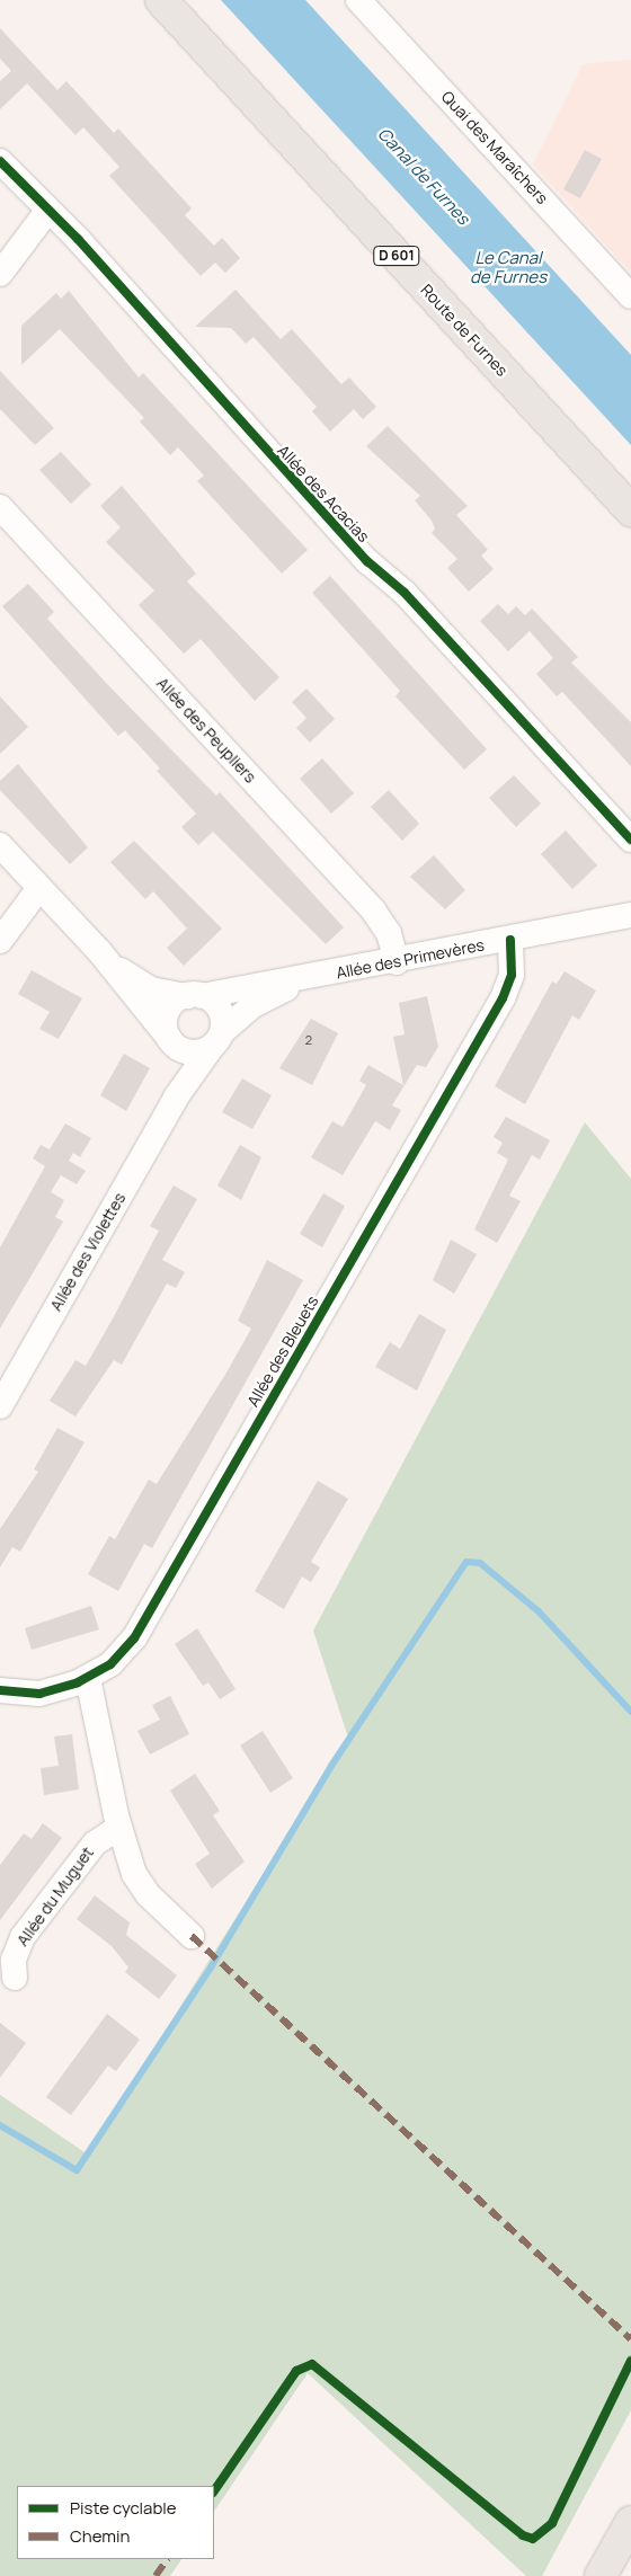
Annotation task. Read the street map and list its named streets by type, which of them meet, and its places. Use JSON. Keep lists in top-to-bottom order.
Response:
{
  "streets": {
    "main road": ["D 601", "Route de Furnes"],
    "street": [
      "Quai des Maraîchers",
      "Allée des Acacias",
      "Allée des Peupliers",
      "Allée des Primevères",
      "Allée des Violettes",
      "Allée des Bleuets",
      "Allée du Muguet"
    ]
  },
  "crossings": [
    ["Allée des Peupliers", "Allée des Primevères"],
    ["Allée des Primevères", "Allée des Violettes"],
    ["Allée des Primevères", "Allée des Bleuets"]
  ],
  "water": ["Canal de Furnes", "Le Canal de Furnes"],
  "house_numbers": ["2"],
  "legend": ["Piste cyclable", "Chemin"]
}
